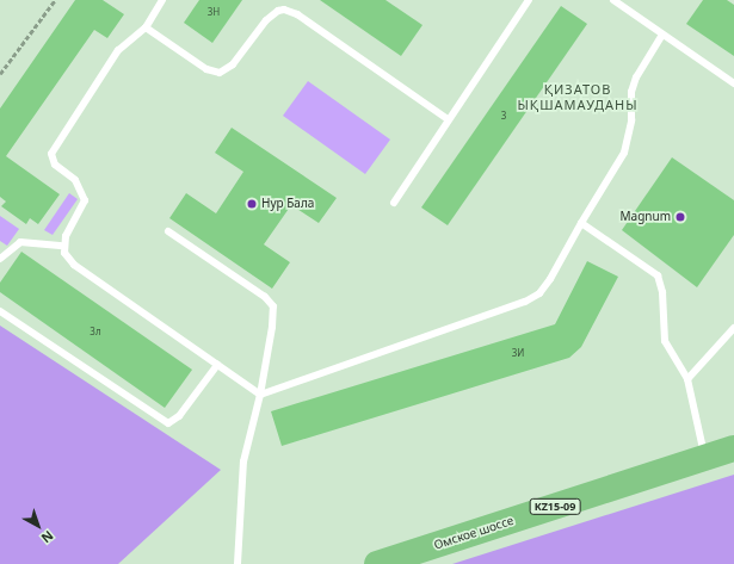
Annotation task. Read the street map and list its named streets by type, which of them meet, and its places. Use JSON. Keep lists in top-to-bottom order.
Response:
{
  "streets": {
    "highway": ["KZ15-09", "Омское шоссе"]
  },
  "districts": ["ҚИЗАТОВ ЫҚШАМАУДАНЫ"],
  "places": ["Нур Бала", "Magnum"],
  "house_numbers": [
    "3Н",
    "3",
    "3л",
    "3И"
  ],
  "north": "bottom right"
}
